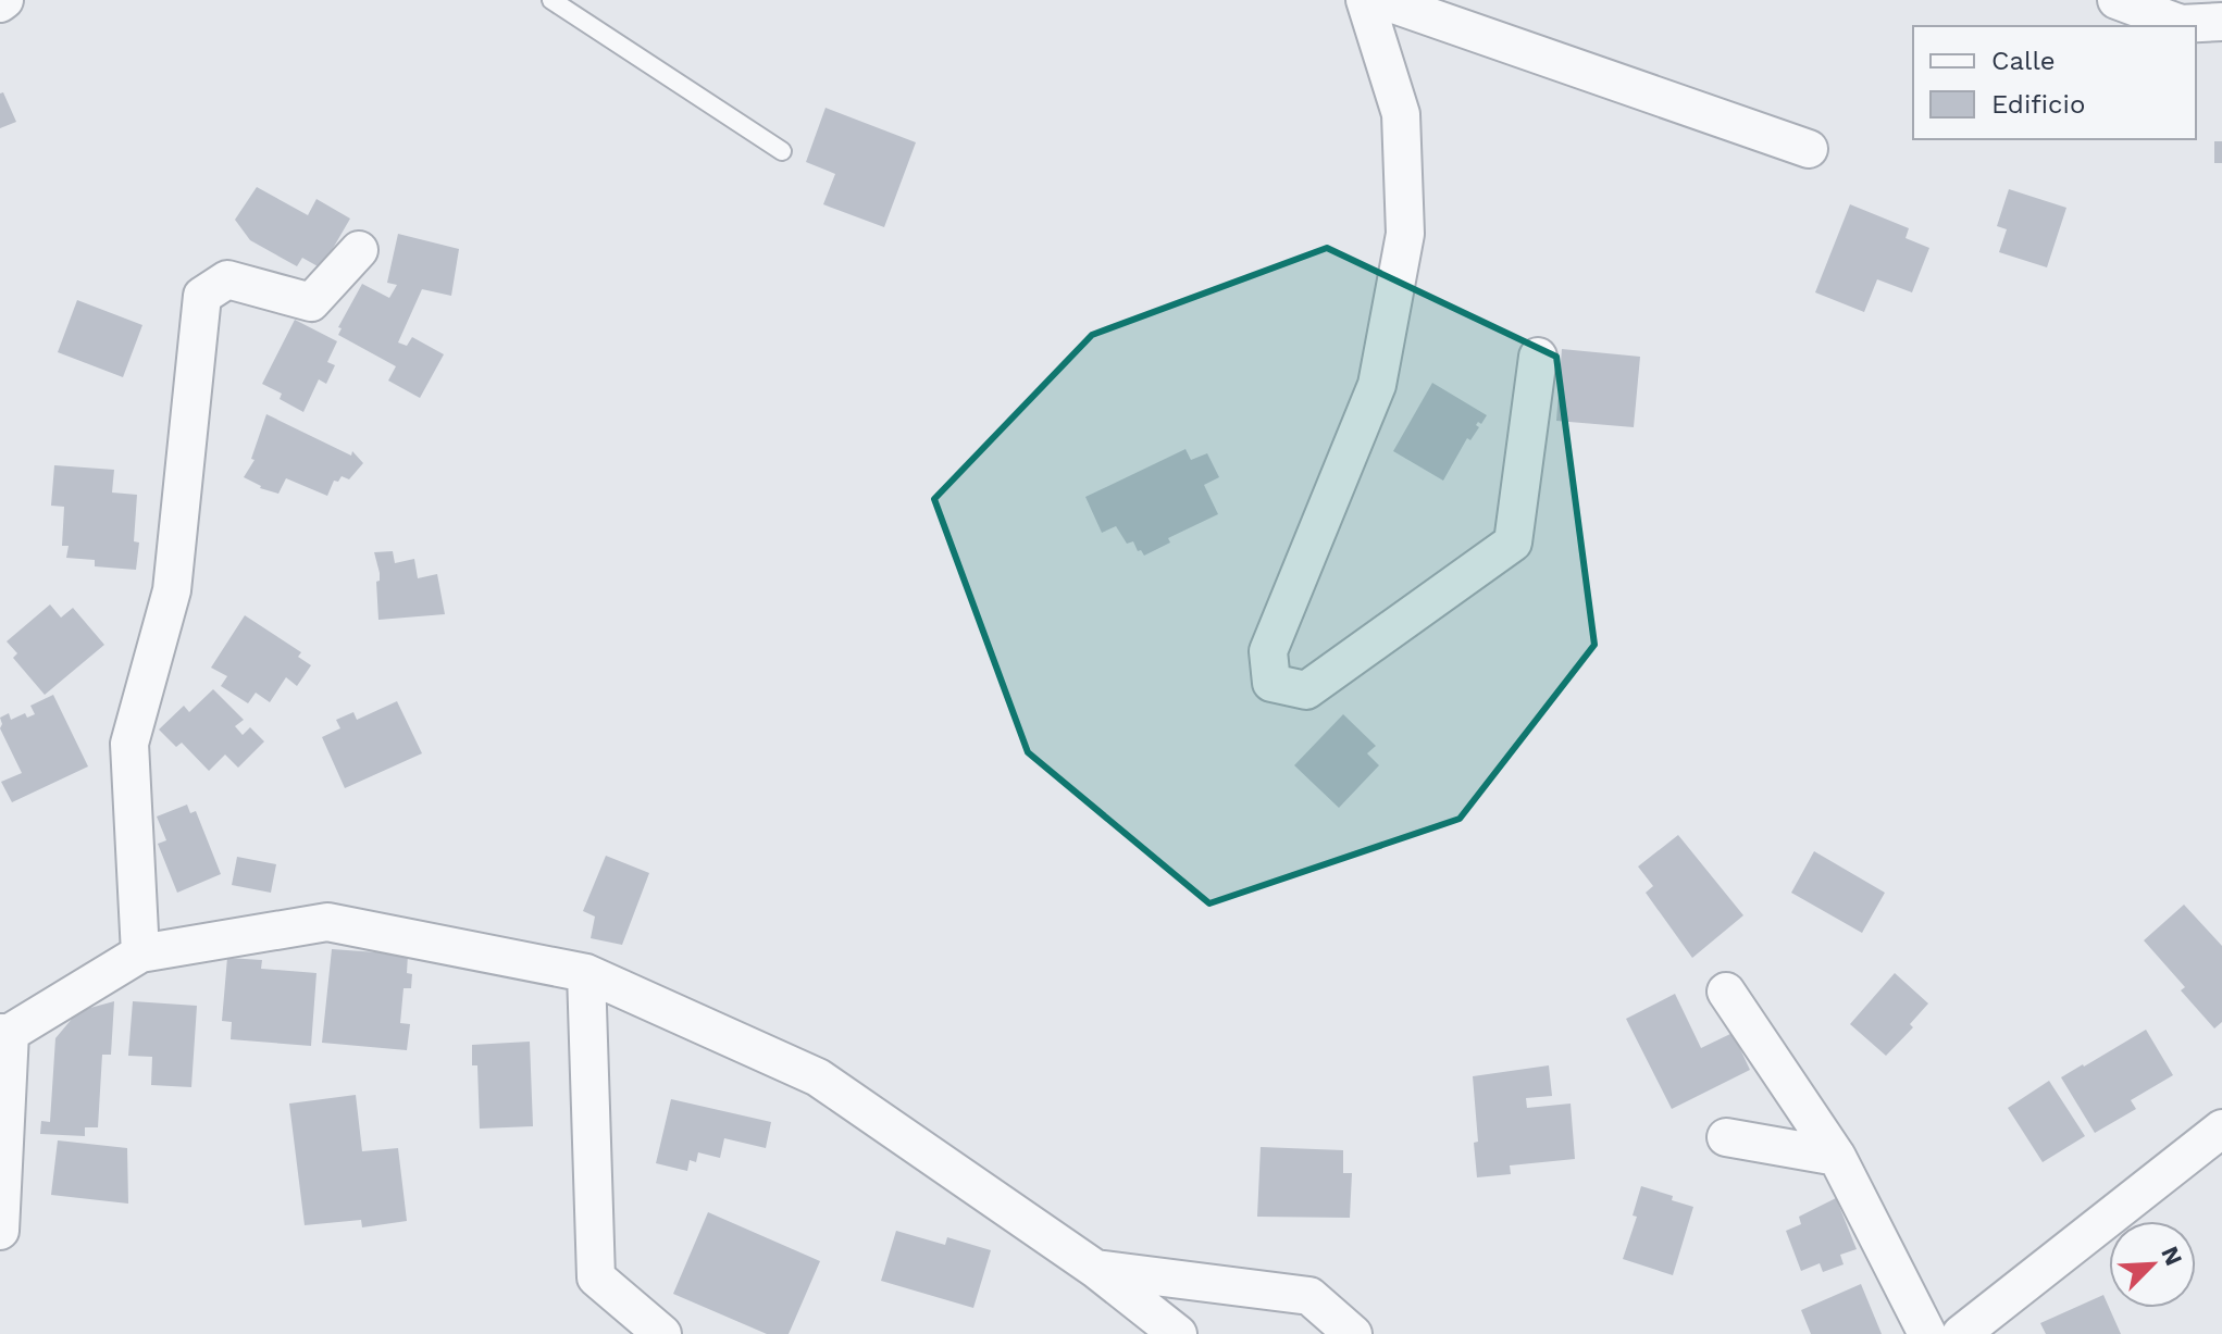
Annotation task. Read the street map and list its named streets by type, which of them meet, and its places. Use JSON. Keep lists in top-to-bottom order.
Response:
{
  "legend": ["Calle", "Edificio"],
  "north": "top right"
}
